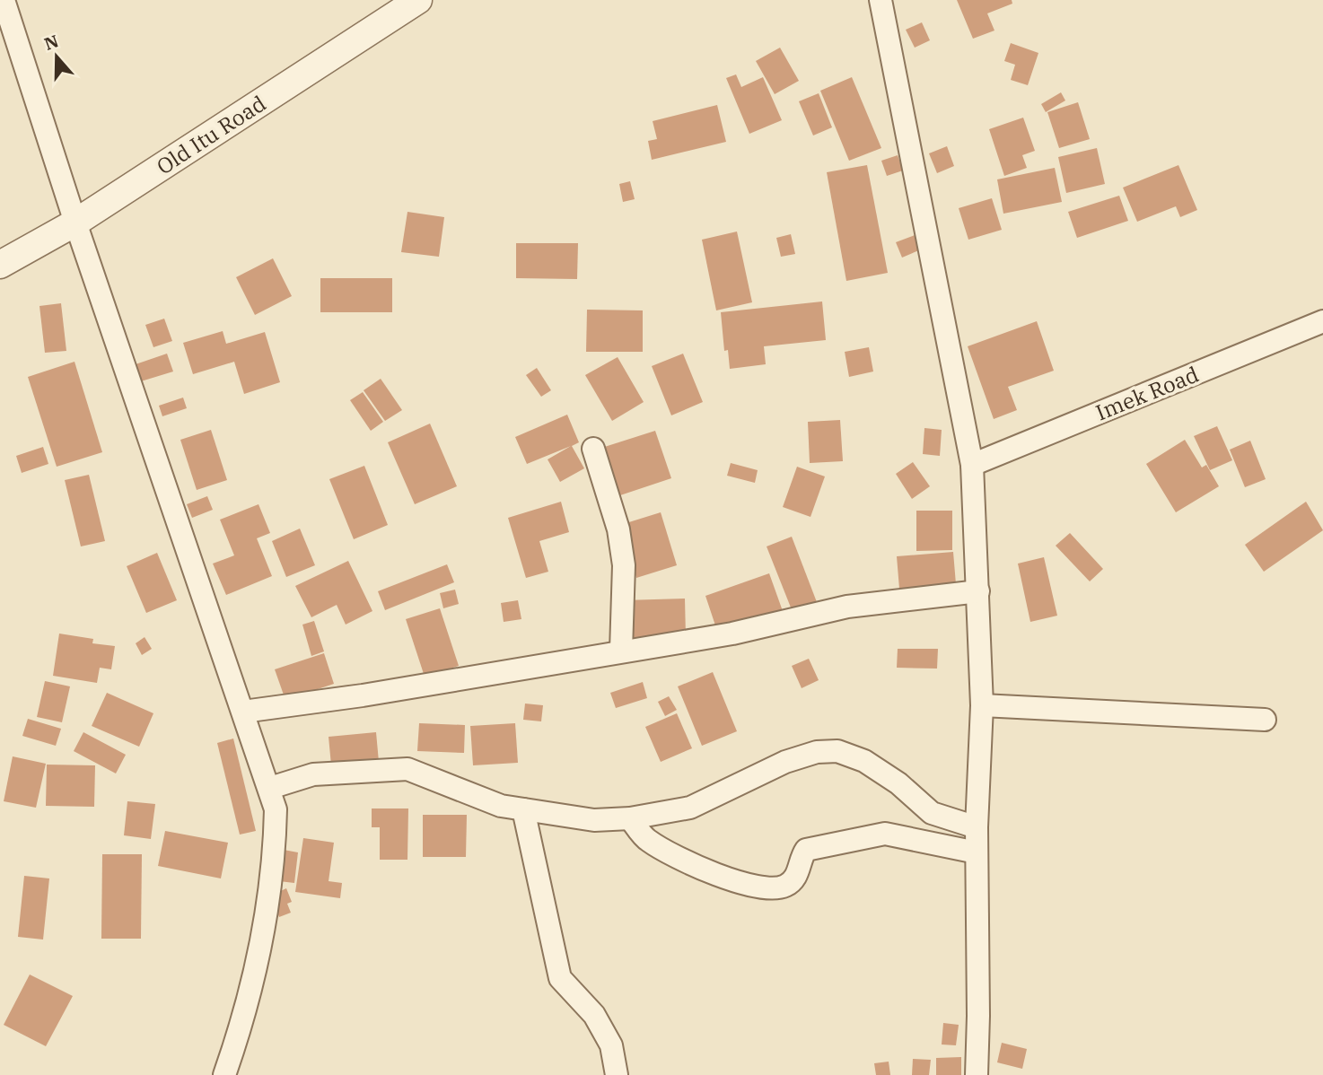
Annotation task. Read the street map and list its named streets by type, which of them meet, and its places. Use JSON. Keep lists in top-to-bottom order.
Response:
{
  "streets": {
    "street": ["Old Itu Road", "Imek Road"]
  },
  "north": "top"
}
